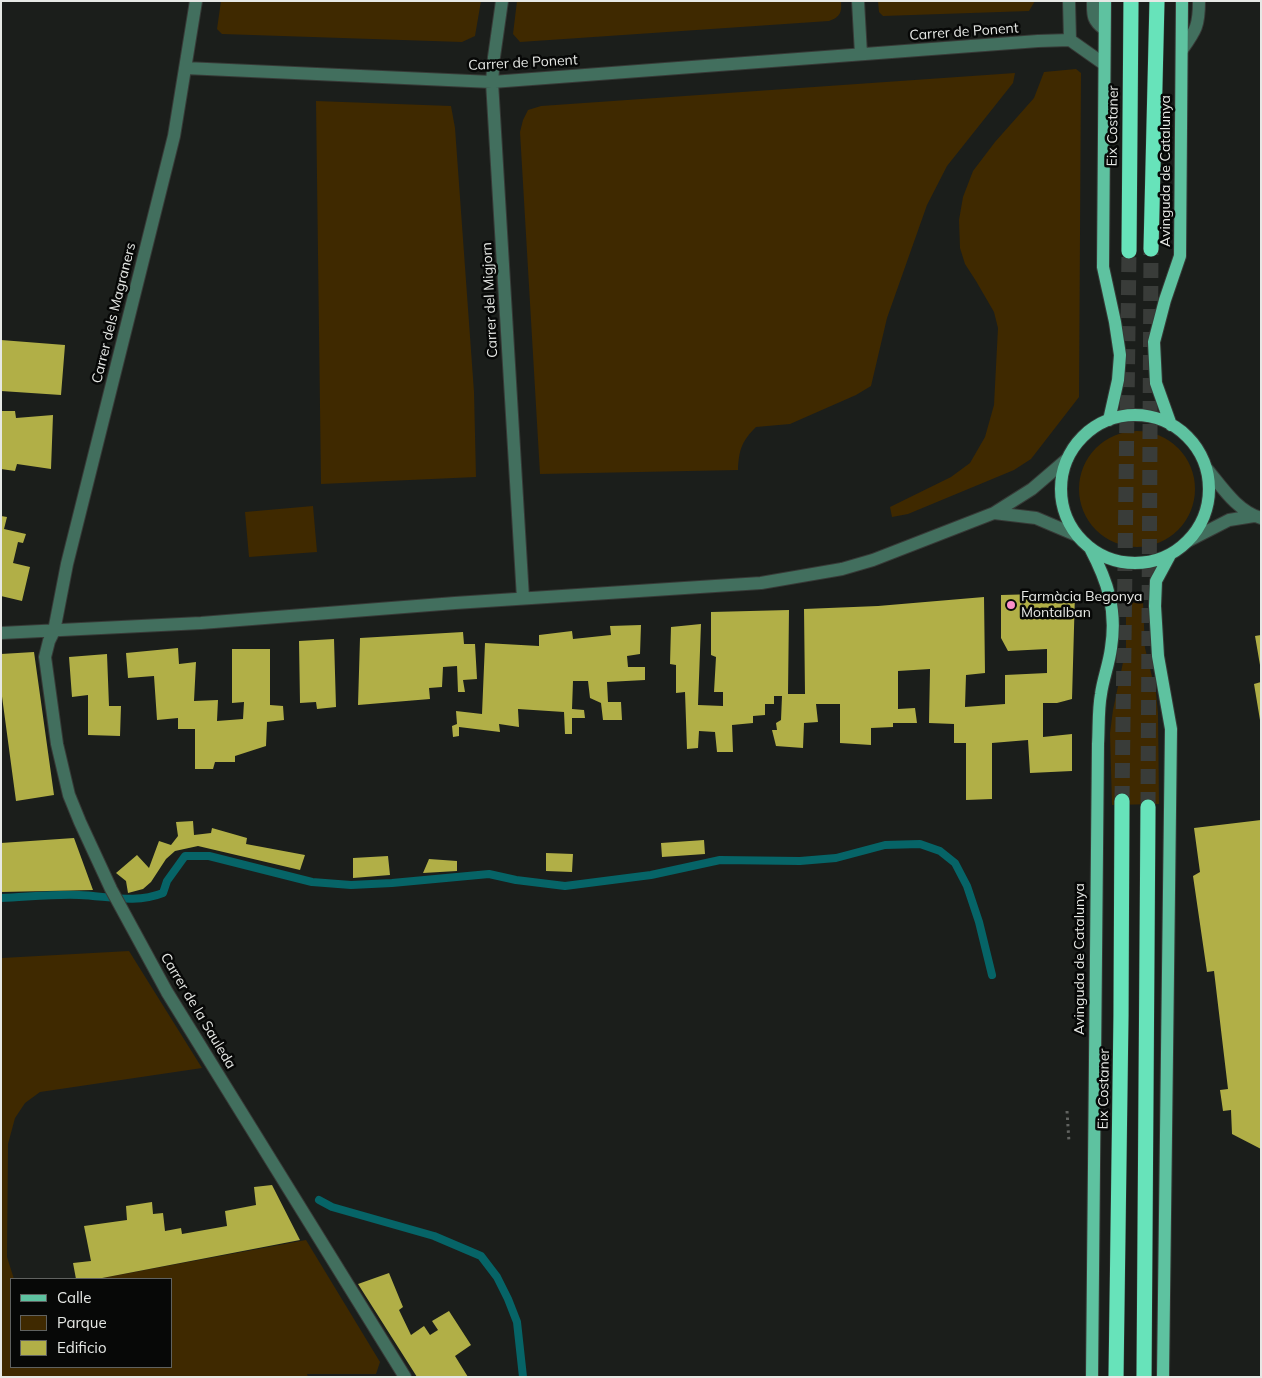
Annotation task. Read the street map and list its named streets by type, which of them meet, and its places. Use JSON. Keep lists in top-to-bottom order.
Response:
{
  "streets": {
    "highway": ["Eix Costaner"],
    "main road": ["Avinguda de Catalunya"],
    "street": [
      "Carrer de Ponent",
      "Carrer del Migjorn",
      "Carrer dels Magraners",
      "Carrer de la Sauleda"
    ]
  },
  "crossings": [
    ["Carrer de Ponent", "Carrer del Migjorn"],
    ["Carrer de Ponent", "Carrer dels Magraners"],
    ["Carrer dels Magraners", "Carrer de la Sauleda"]
  ],
  "places": ["Farmàcia Begonya Montalban"],
  "legend": ["Calle", "Parque", "Edificio"]
}
